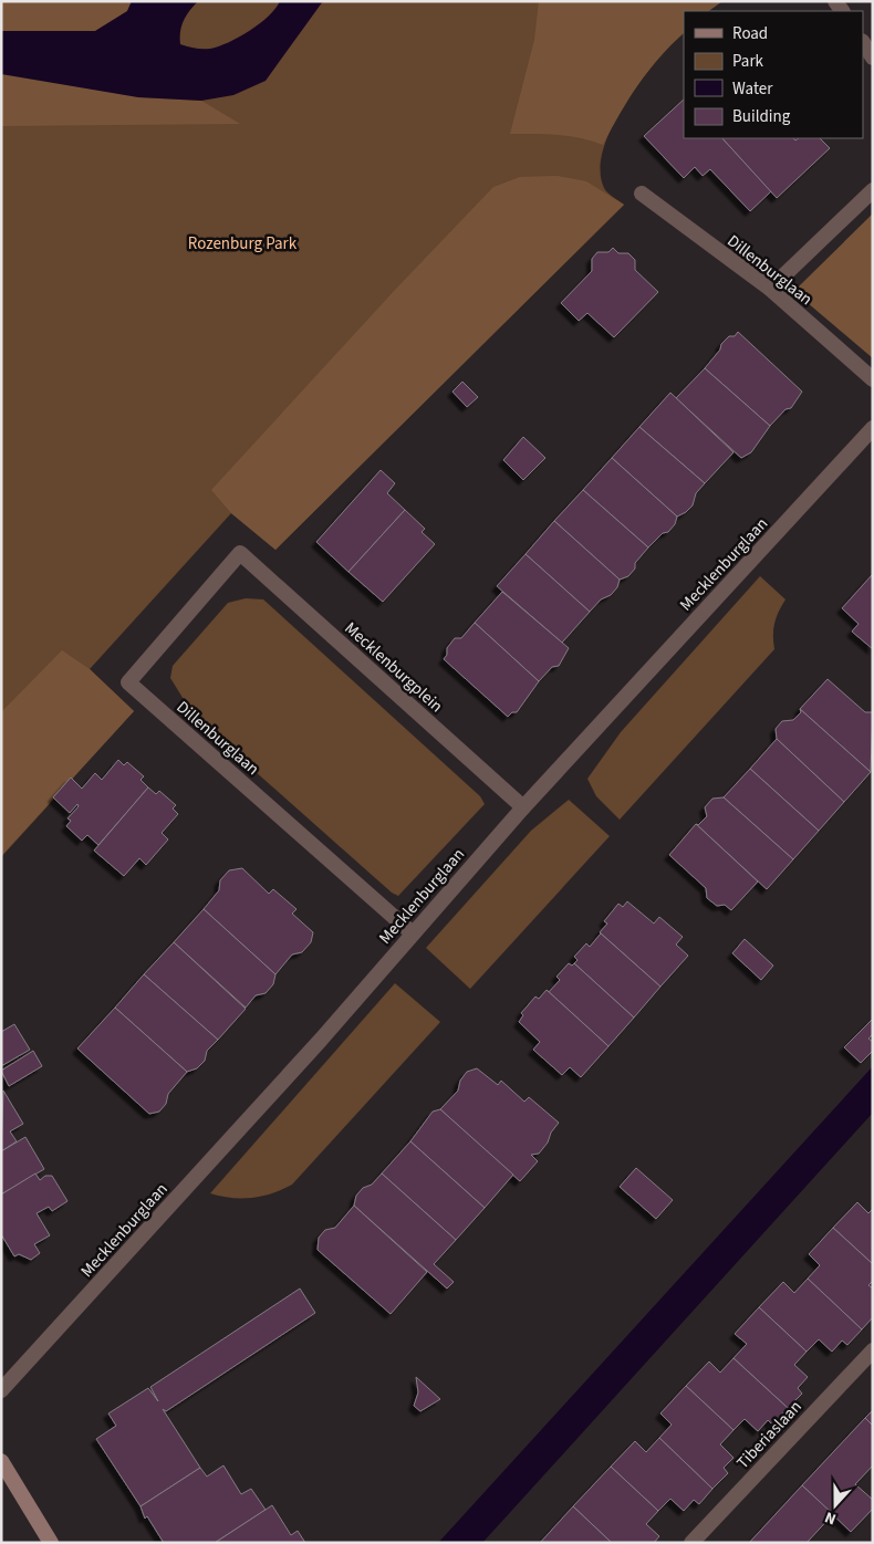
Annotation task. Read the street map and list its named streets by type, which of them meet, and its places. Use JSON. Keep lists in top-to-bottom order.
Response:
{
  "streets": {
    "street": [
      "Dillenburglaan",
      "Mecklenburglaan",
      "Mecklenburgplein",
      "Tiberiaslaan"
    ]
  },
  "crossings": [
    ["Dillenburglaan", "Mecklenburglaan"],
    ["Dillenburglaan", "Mecklenburgplein"],
    ["Mecklenburglaan", "Mecklenburgplein"]
  ],
  "parks": ["Rozenburg Park"],
  "legend": [
    "Road",
    "Park",
    "Water",
    "Building"
  ],
  "north": "bottom"
}
